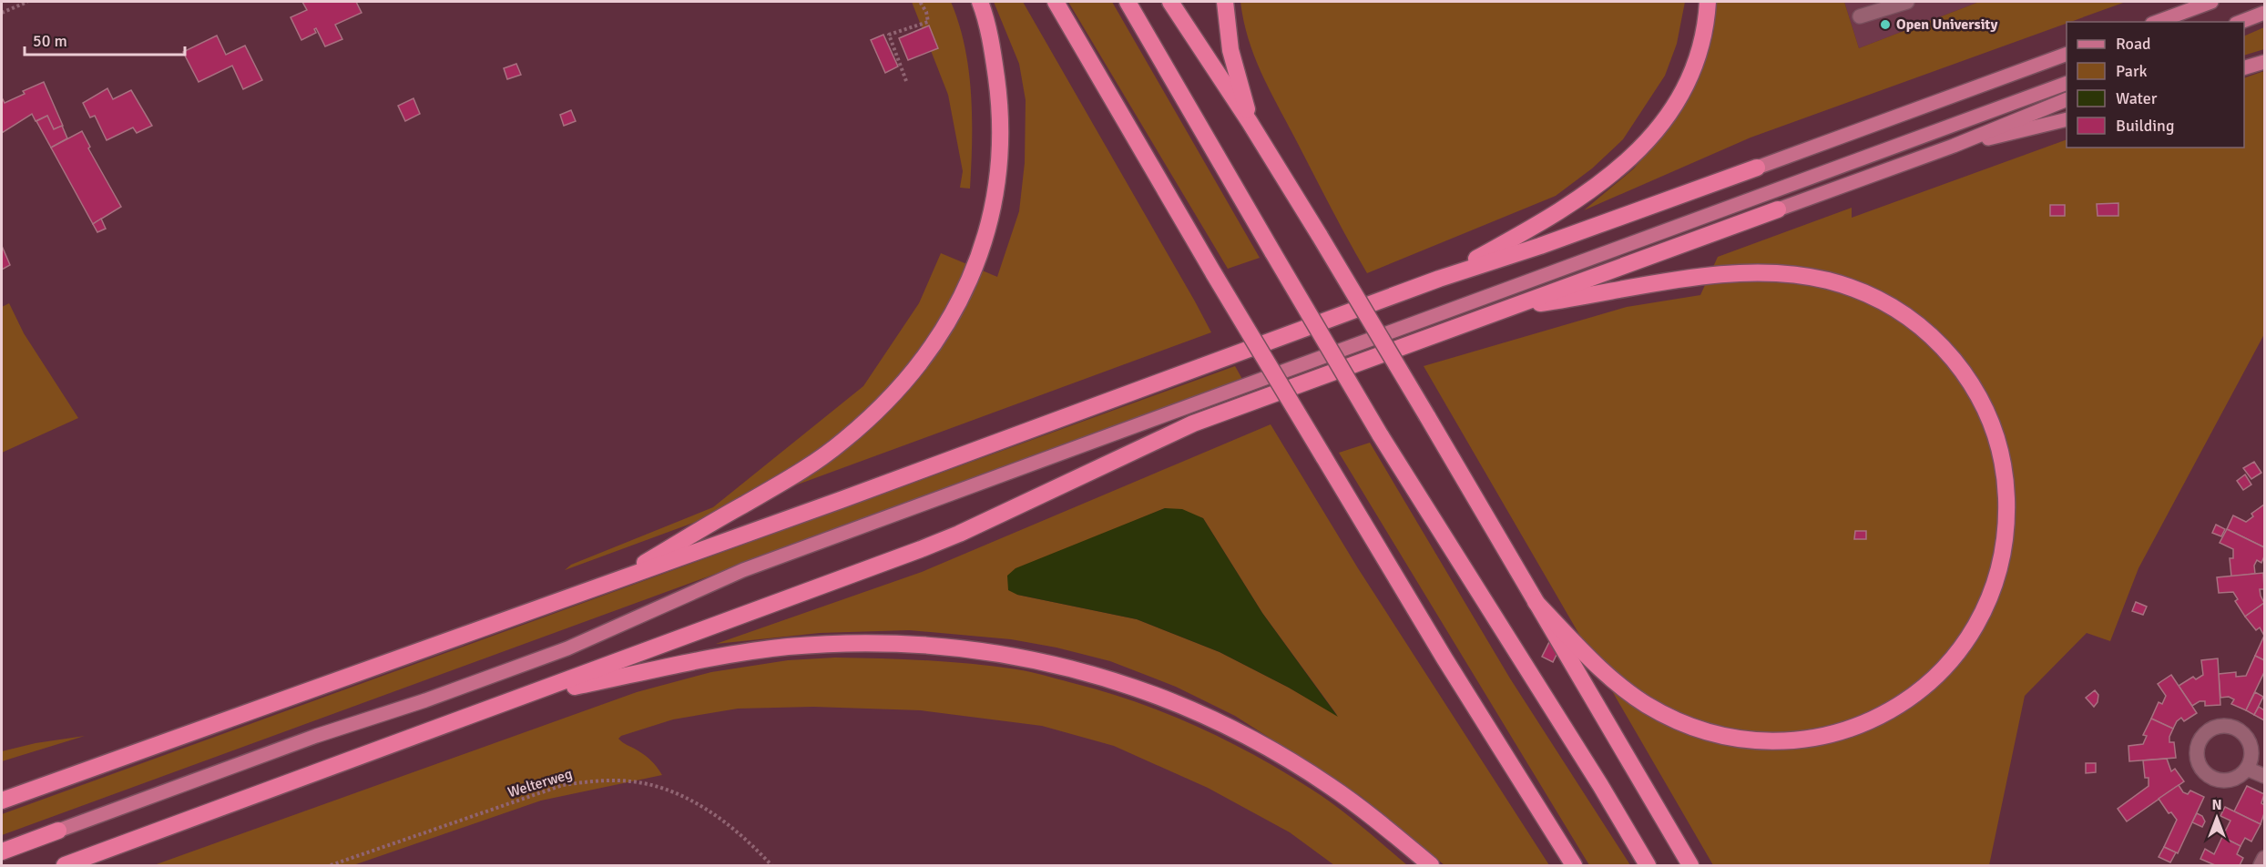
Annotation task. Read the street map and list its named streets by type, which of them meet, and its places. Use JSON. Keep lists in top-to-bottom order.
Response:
{
  "streets": {
    "path": ["Welterweg"]
  },
  "places": ["Open University"],
  "legend": [
    "Road",
    "Park",
    "Water",
    "Building"
  ],
  "scale_bar": "50 m",
  "north": "top"
}
